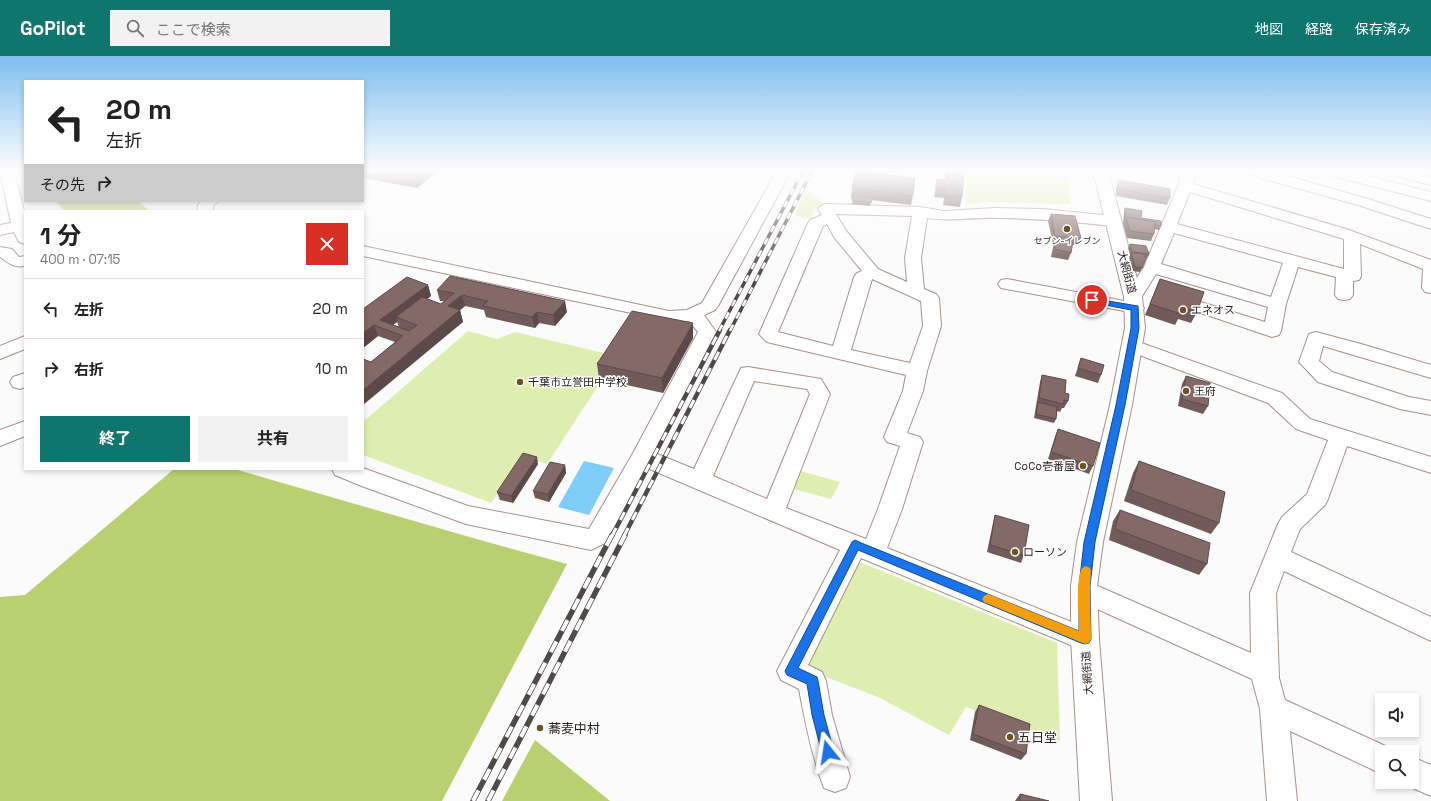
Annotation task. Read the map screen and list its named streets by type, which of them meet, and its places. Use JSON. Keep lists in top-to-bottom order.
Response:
{
  "streets": {
    "main road": ["大網街道"]
  },
  "places": [
    "セブン-イレブン",
    "エネオス",
    "千葉市立誉田中学校",
    "王府",
    "CoCo壱番屋",
    "ローソン",
    "蕎麦中村",
    "五日堂"
  ],
  "page": {
    "header": "GoPilot",
    "search": "ここで検索",
    "nav": ["地図", "経路", "保存済み"],
    "turn": ["20 m", "左折"],
    "then": "その先",
    "heading": ["1 分", "400 m · 07:15"],
    "list": [
      {
        "name": "左折",
        "value": "20 m"
      },
      {
        "name": "右折",
        "value": "10 m"
      }
    ],
    "buttons": ["終了", "共有"]
  }
}
